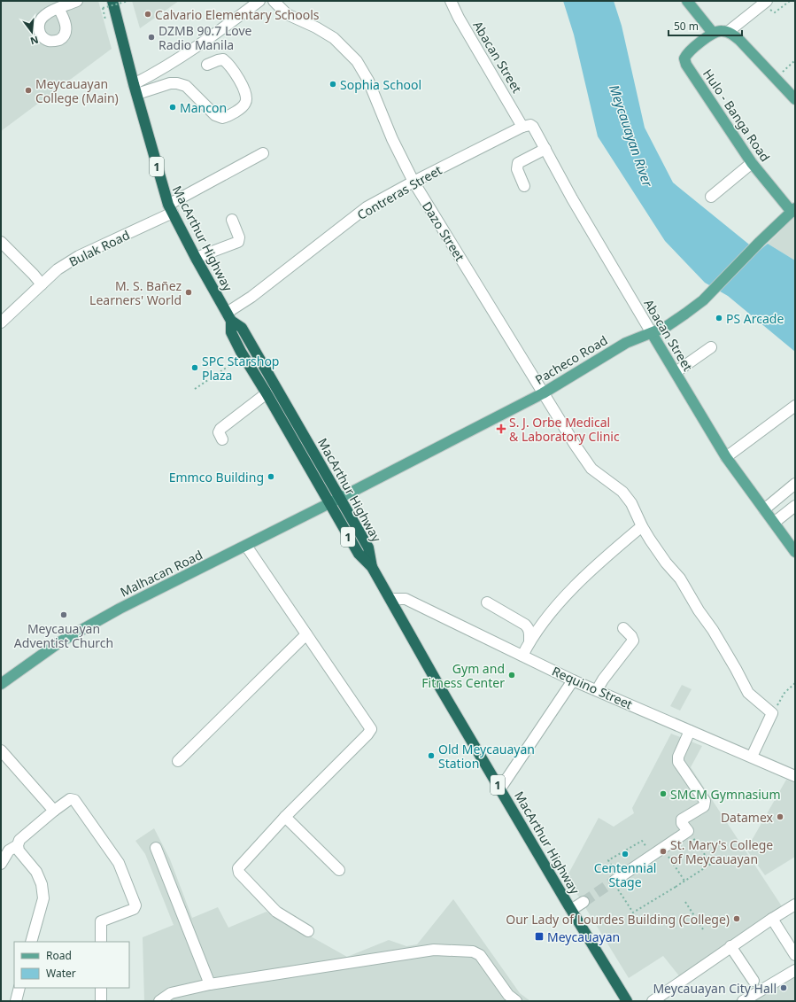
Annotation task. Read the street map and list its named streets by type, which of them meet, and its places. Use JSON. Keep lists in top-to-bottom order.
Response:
{
  "streets": {
    "highway": ["1", "MacArthur Highway"],
    "main road": [
      "Abacan Street",
      "Hulo - Banga Road",
      "Pacheco Road",
      "Malhacan Road"
    ],
    "street": [
      "Contreras Street",
      "Dazo Street",
      "Bulak Road",
      "Requino Street"
    ]
  },
  "crossings": [
    ["Abacan Street", "Contreras Street"],
    ["Abacan Street", "Pacheco Road"],
    ["Hulo - Banga Road", "Pacheco Road"],
    ["Contreras Street", "Dazo Street"],
    ["Contreras Street", "MacArthur Highway"],
    ["Dazo Street", "Pacheco Road"],
    ["MacArthur Highway", "Bulak Road"],
    ["MacArthur Highway", "Pacheco Road"],
    ["MacArthur Highway", "Malhacan Road"],
    ["MacArthur Highway", "Requino Street"],
    ["Pacheco Road", "Malhacan Road"]
  ],
  "water": ["Meycauayan River"],
  "places": {
    "other": [
      "Calvario Elementary Schools",
      "DZMB 90.7 Love Radio Manila",
      "Sophia School",
      "Meycauayan College (Main)",
      "Mancon",
      "M. S. Bañez Learners' World",
      "PS Arcade",
      "SPC Starshop Plaza",
      "Emmco Building",
      "Meycauayan Adventist Church",
      "Gym and Fitness Center",
      "Old Meycauayan Station",
      "SMCM Gymnasium",
      "Datamex",
      "St. Mary's College of Meycauayan",
      "Centennial Stage",
      "Our Lady of Lourdes Building (College)",
      "Meycauayan City Hall"
    ],
    "health": ["S. J. Orbe Medical & Laboratory Clinic"],
    "transit": ["Meycauayan"]
  },
  "legend": ["Road", "Water"],
  "scale_bar": "50 m",
  "north": "bottom"
}
